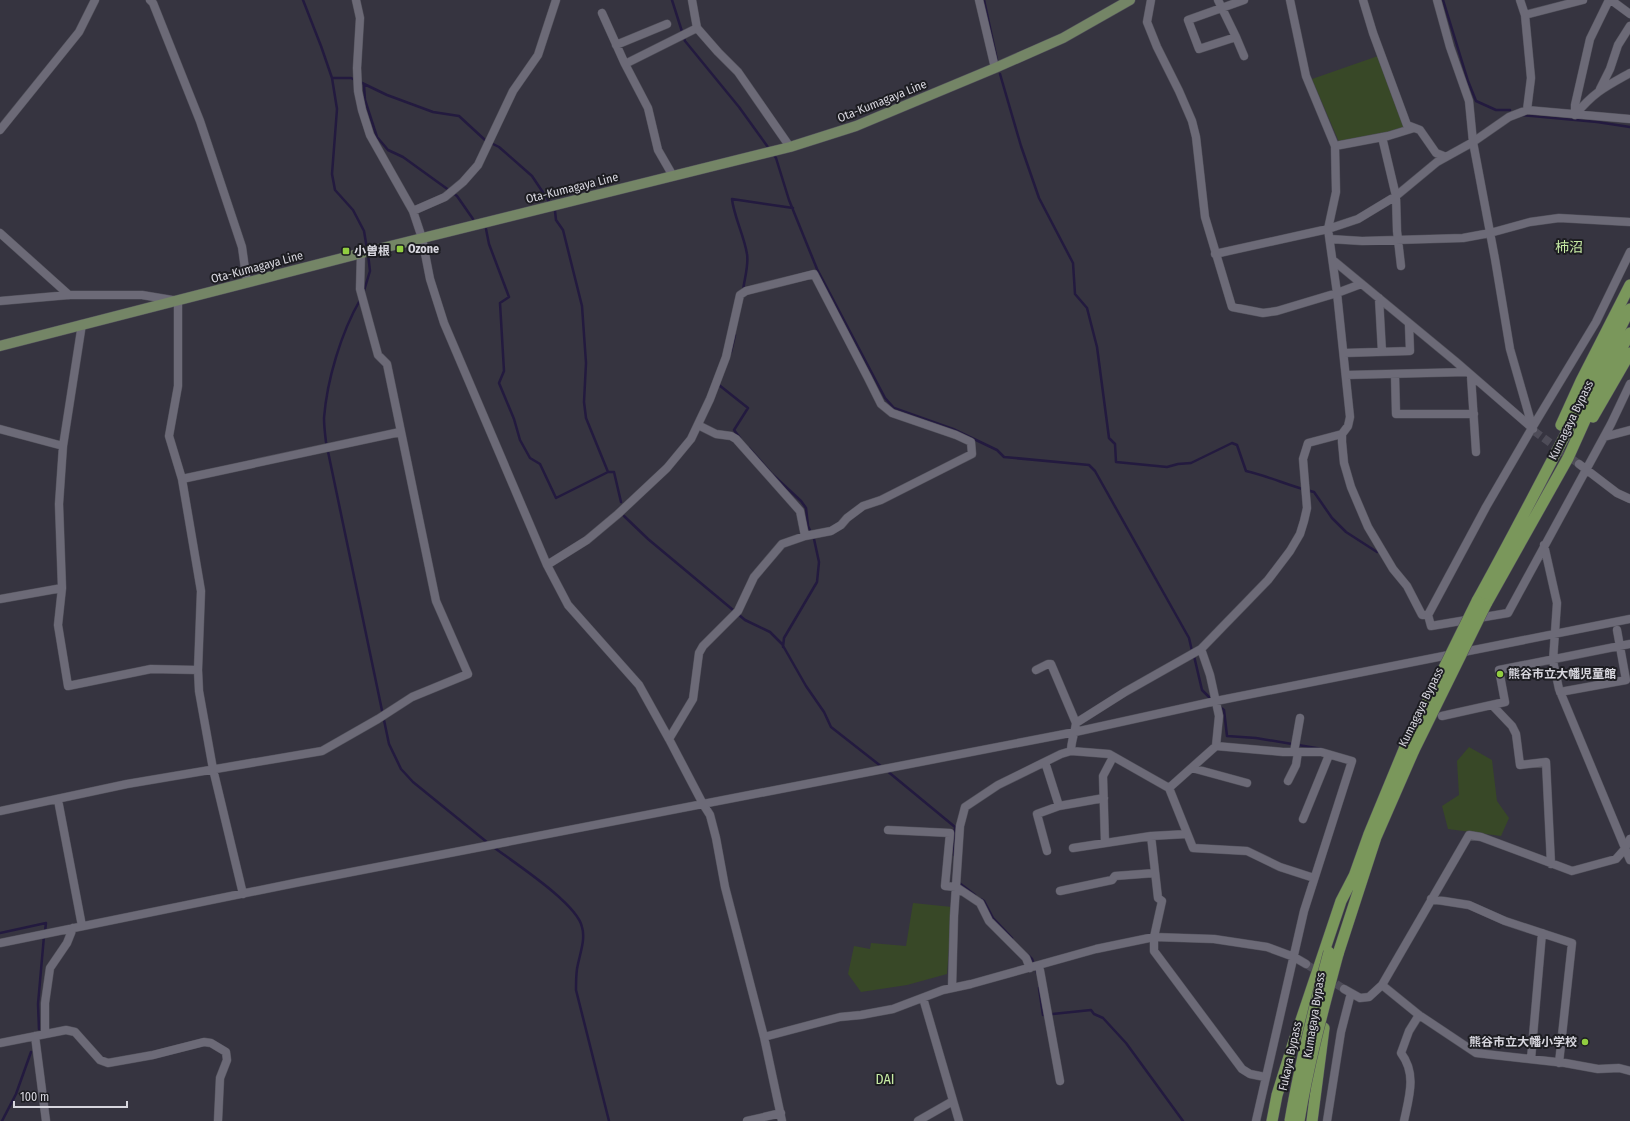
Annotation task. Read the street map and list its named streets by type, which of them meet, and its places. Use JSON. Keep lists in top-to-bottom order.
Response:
{
  "streets": {
    "highway": ["Kumagaya Bypass", "Fukaya Bypass"],
    "main road": ["Ota-Kumagaya Line"]
  },
  "crossings": [
    ["Kumagaya Bypass", "Fukaya Bypass"]
  ],
  "districts": ["柿沼", "DAI"],
  "places": {
    "transit": ["Ozone", "小曽根"],
    "other": ["熊谷市立大幡児童館", "熊谷市立大幡小学校"]
  },
  "scale_bar": "100 m"
}
